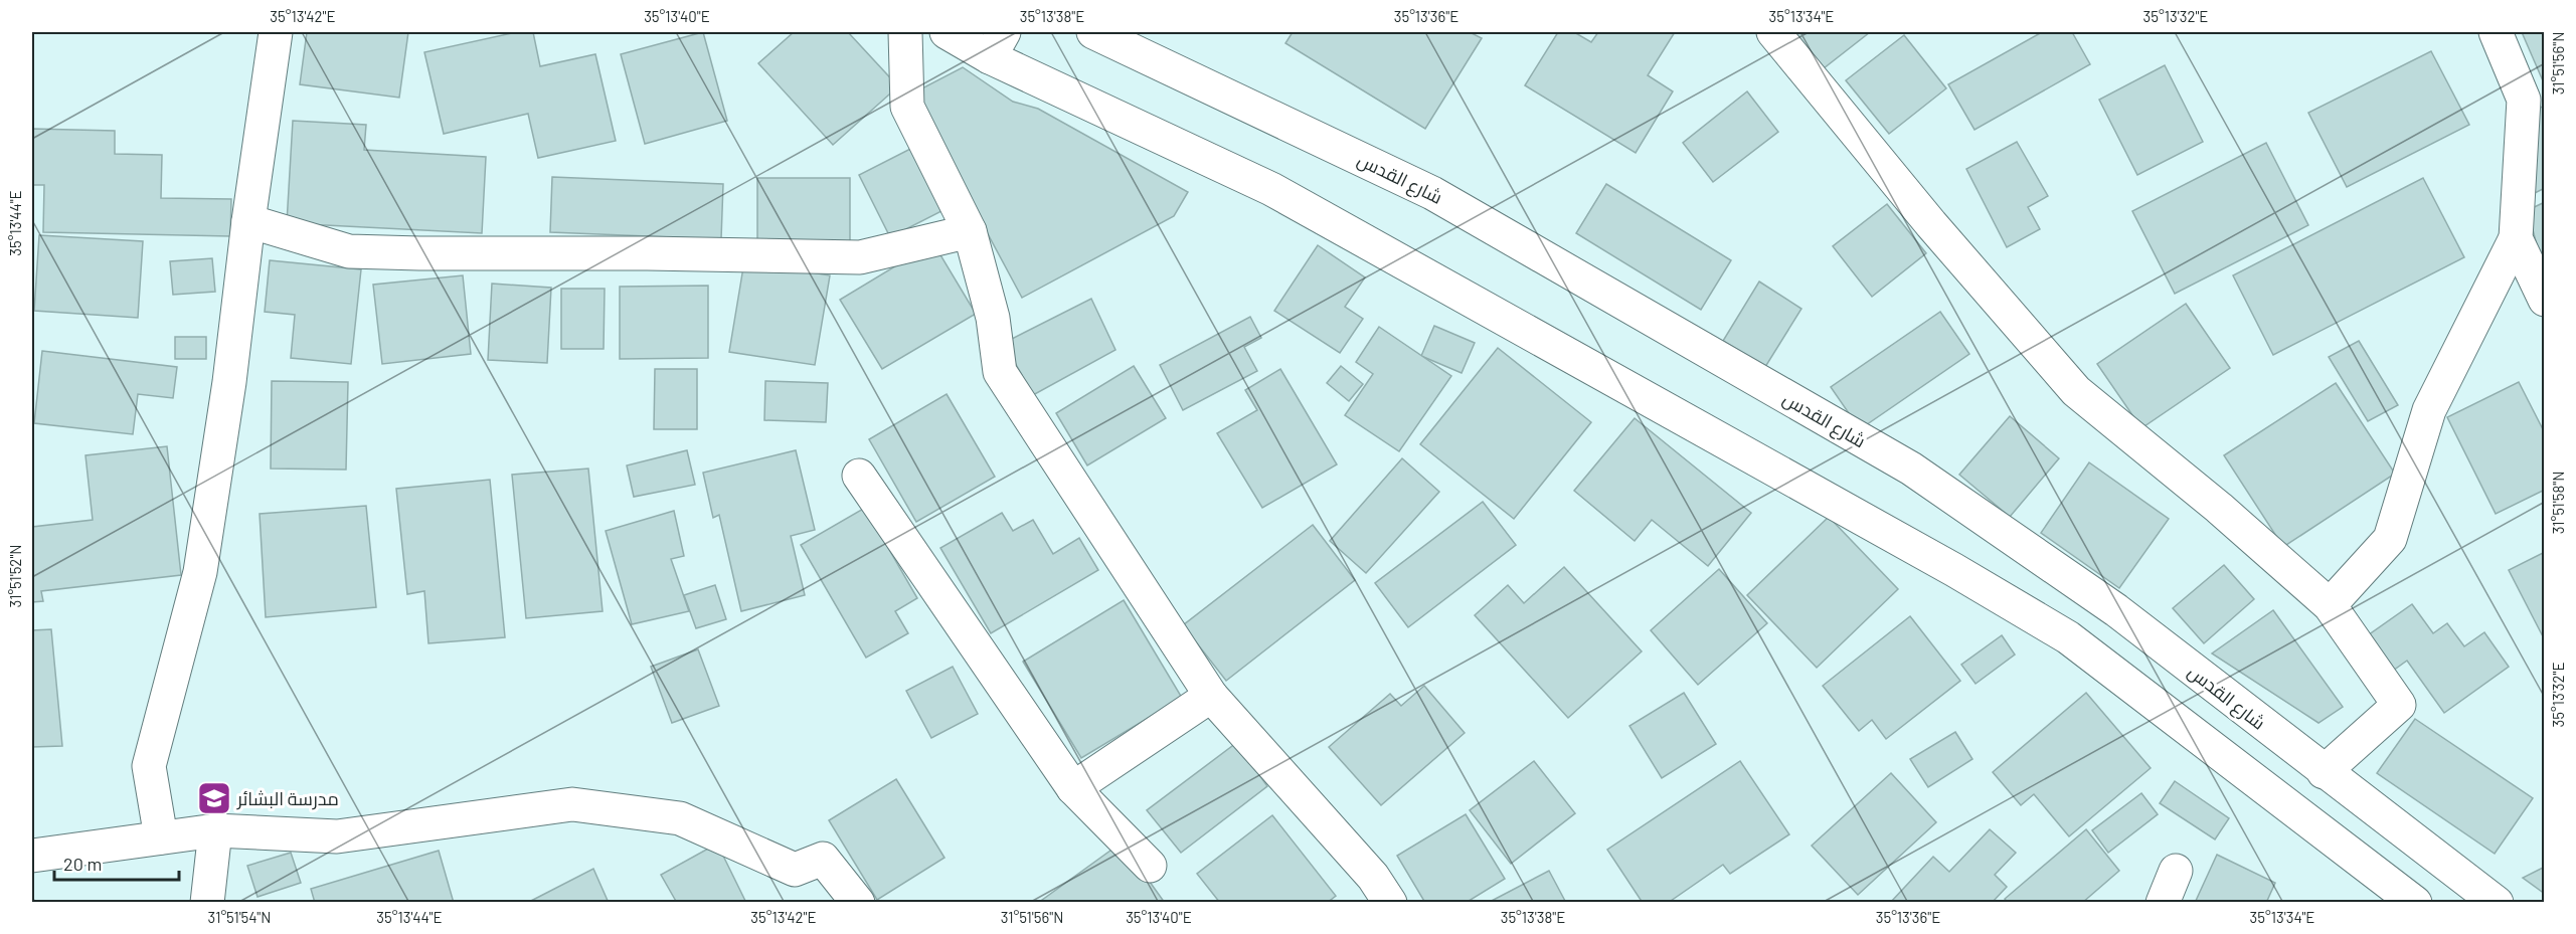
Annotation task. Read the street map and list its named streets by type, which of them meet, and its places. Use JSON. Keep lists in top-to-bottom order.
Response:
{
  "streets": {
    "street": ["شارع القدس"]
  },
  "places": {
    "school or university": ["مدرسة البشائر"]
  },
  "scale_bar": "20 m",
  "coordinates": [
    "35°13'42\"E",
    "35°13'40\"E",
    "35°13'38\"E",
    "35°13'36\"E",
    "35°13'34\"E",
    "35°13'32\"E",
    "31°51'56\"N",
    "35°13'44\"E",
    "31°51'58\"N",
    "31°51'52\"N",
    "31°51'54\"N"
  ]
}
